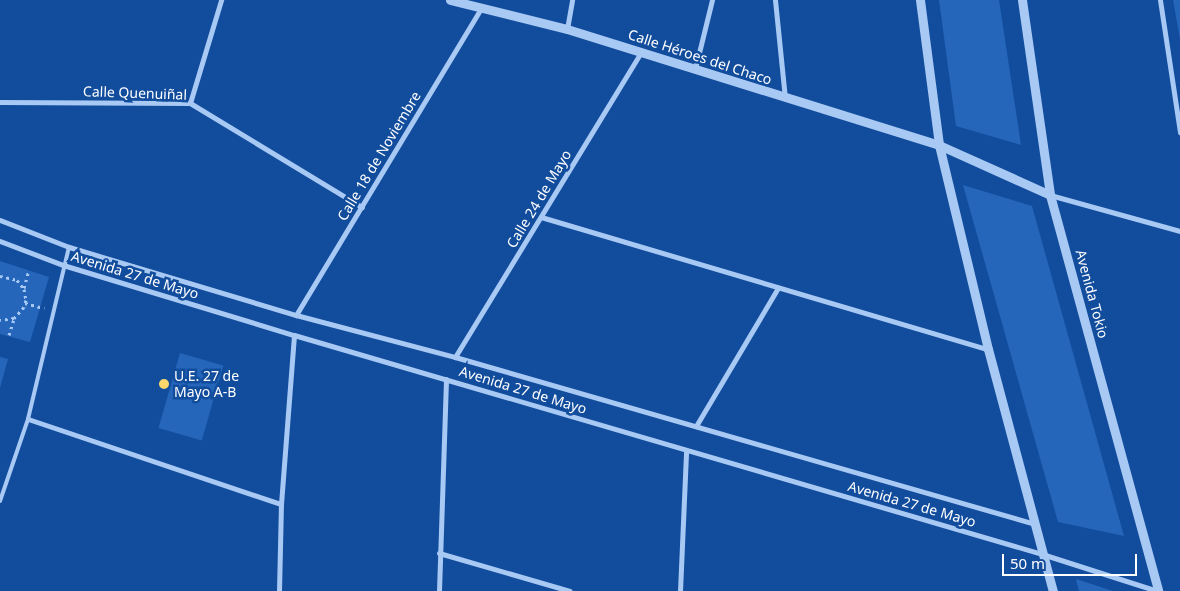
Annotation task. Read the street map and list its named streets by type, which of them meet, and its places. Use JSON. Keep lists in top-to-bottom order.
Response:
{
  "streets": {
    "street": [
      "Calle Héroes del Chaco",
      "Calle Quenuiñal",
      "Calle 18 de Noviembre",
      "Calle 24 de Mayo",
      "Avenida 27 de Mayo",
      "Avenida Tokio"
    ]
  },
  "crossings": [
    ["Calle Héroes del Chaco", "Calle 18 de Noviembre"],
    ["Calle Héroes del Chaco", "Calle 24 de Mayo"],
    ["Calle Héroes del Chaco", "Avenida Tokio"],
    ["Calle Quenuiñal", "Calle 18 de Noviembre"],
    ["Calle 18 de Noviembre", "Avenida 27 de Mayo"],
    ["Calle 24 de Mayo", "Avenida 27 de Mayo"],
    ["Avenida 27 de Mayo", "Avenida Tokio"]
  ],
  "places": ["U.E. 27 de Mayo A-B"],
  "scale_bar": "50 m"
}
